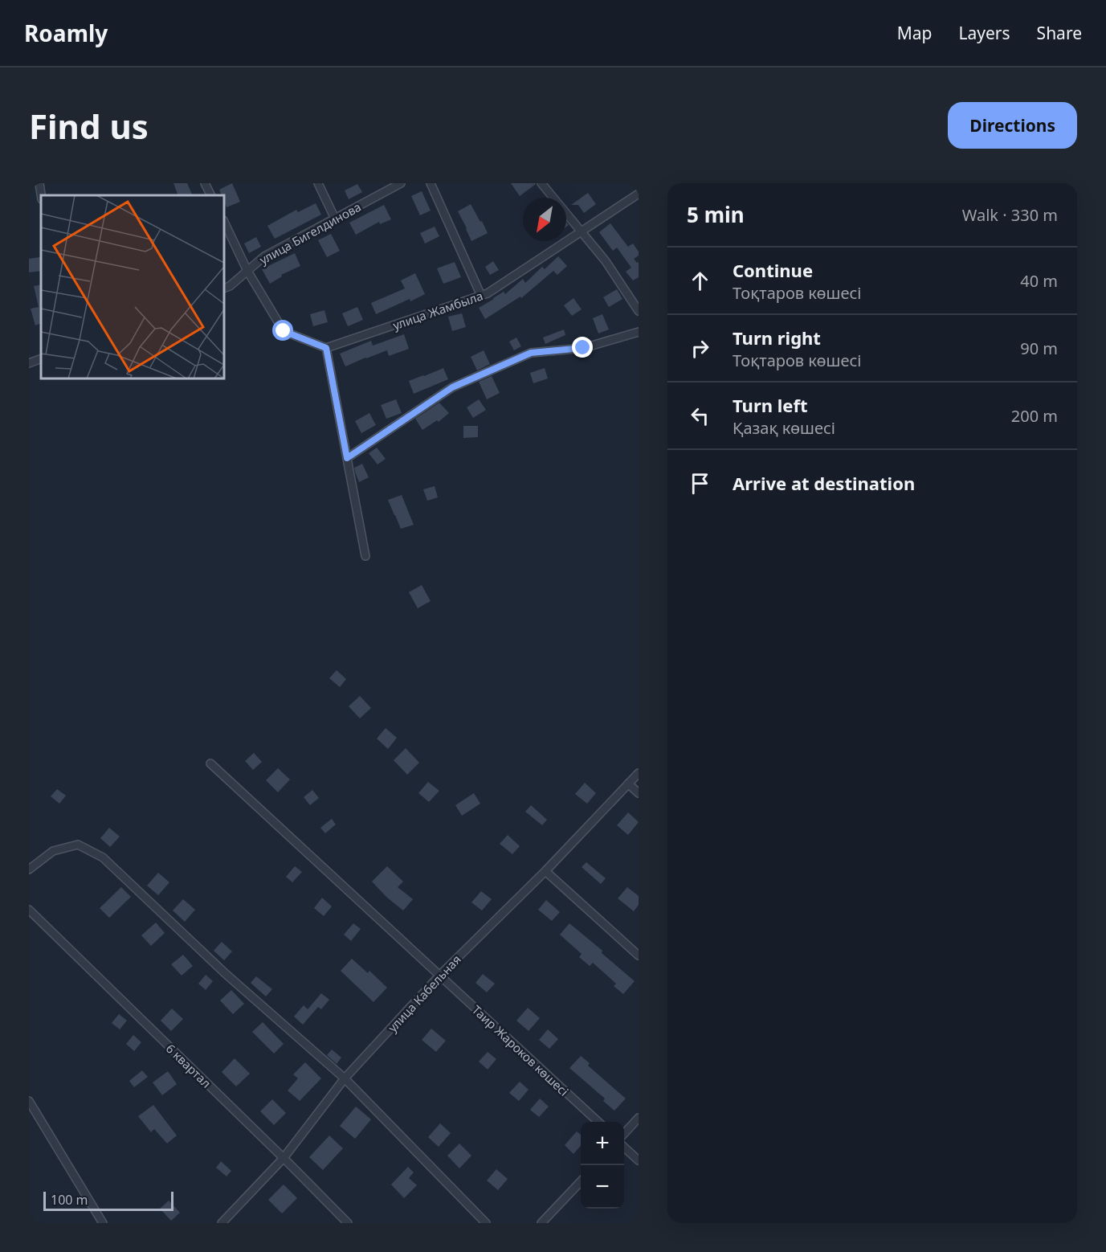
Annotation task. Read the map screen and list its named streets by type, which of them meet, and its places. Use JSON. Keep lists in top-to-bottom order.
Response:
{
  "streets": {
    "street": [
      "улица Бигелдинова",
      "улица Жамбыла",
      "улица Кабельная",
      "Таир Жароков көшесі",
      "6 квартал"
    ]
  },
  "crossings": [
    ["улица Кабельная", "Таир Жароков көшесі"],
    ["улица Кабельная", "6 квартал"]
  ],
  "scale_bar": "100 m",
  "north": "bottom left",
  "page": {
    "header": "Roamly",
    "nav": ["Map", "Layers", "Share"],
    "buttons": "Directions",
    "title": "Find us",
    "heading": ["5 min", "Walk · 330 m"],
    "list": [
      ["Continue", "Тоқтаров көшесі", "40 m"],
      ["Turn right", "Тоқтаров көшесі", "90 m"],
      ["Turn left", "Қазақ көшесі", "200 m"],
      "Arrive at destination"
    ],
    "map_buttons": ["+", "−"],
    "scale": "100 m"
  }
}
